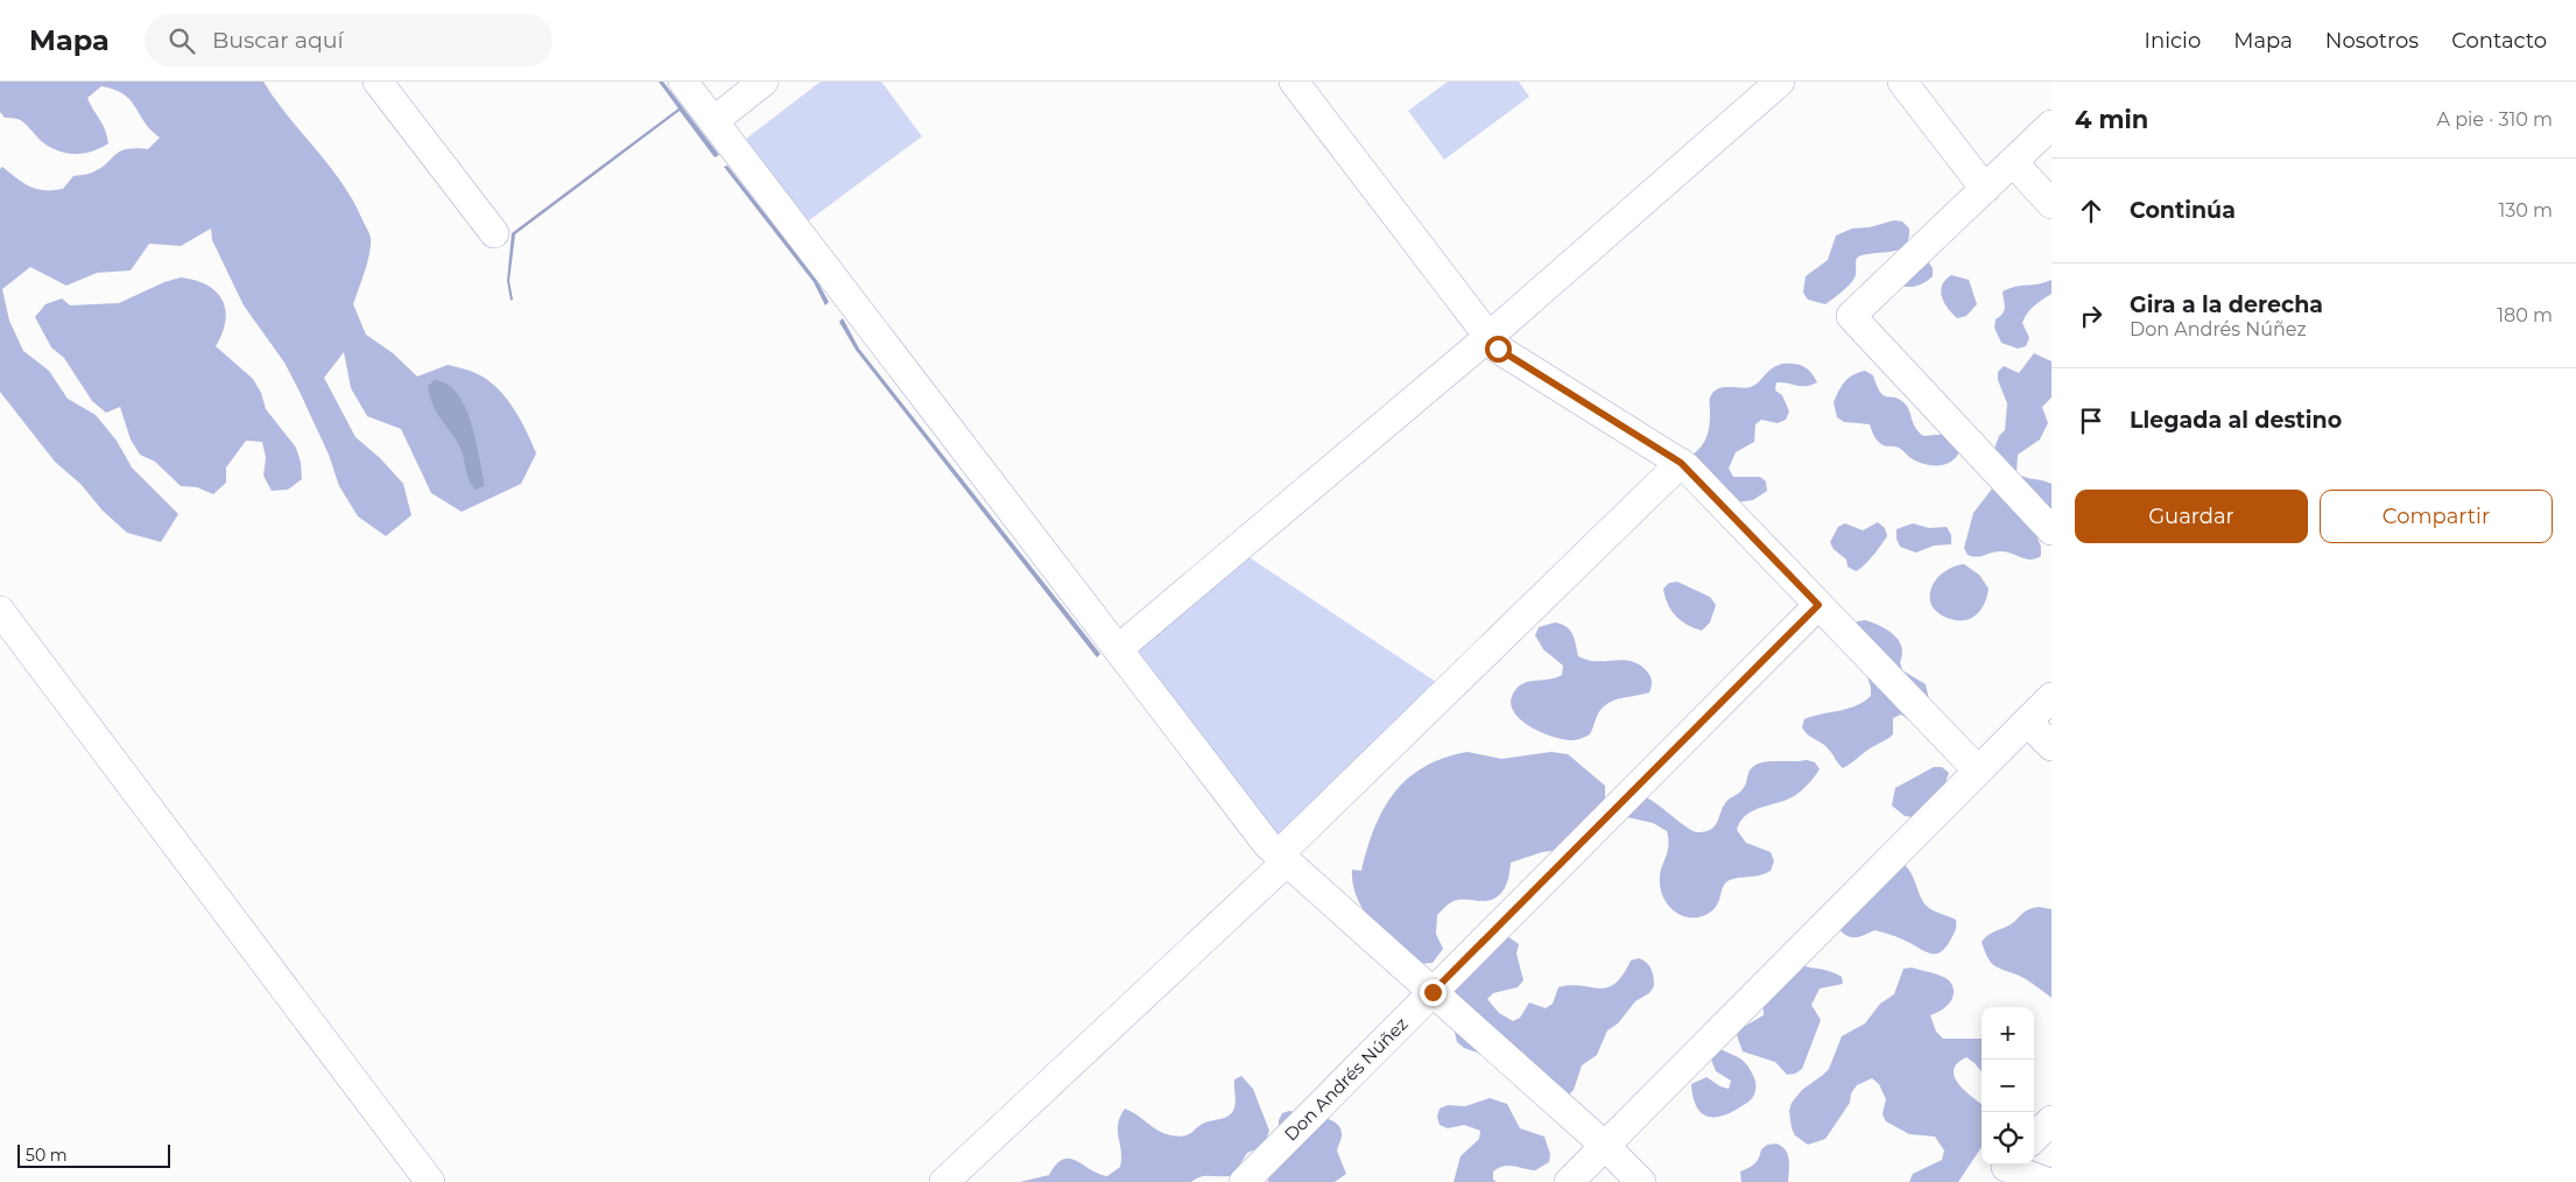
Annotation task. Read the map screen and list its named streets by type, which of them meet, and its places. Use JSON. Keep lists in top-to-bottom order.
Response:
{
  "streets": {
    "street": ["Don Andrés Núñez"]
  },
  "scale_bar": "50 m",
  "page": {
    "header": "Mapa",
    "search": "Buscar aquí",
    "nav": [
      "Inicio",
      "Mapa",
      "Nosotros",
      "Contacto"
    ],
    "heading": ["4 min", "A pie · 310 m"],
    "list": [
      ["Continúa", "130 m"],
      ["Gira a la derecha", "Don Andrés Núñez", "180 m"],
      "Llegada al destino"
    ],
    "buttons": ["Guardar", "Compartir"],
    "map_buttons": ["+", "−"],
    "scale": "50 m"
  }
}
